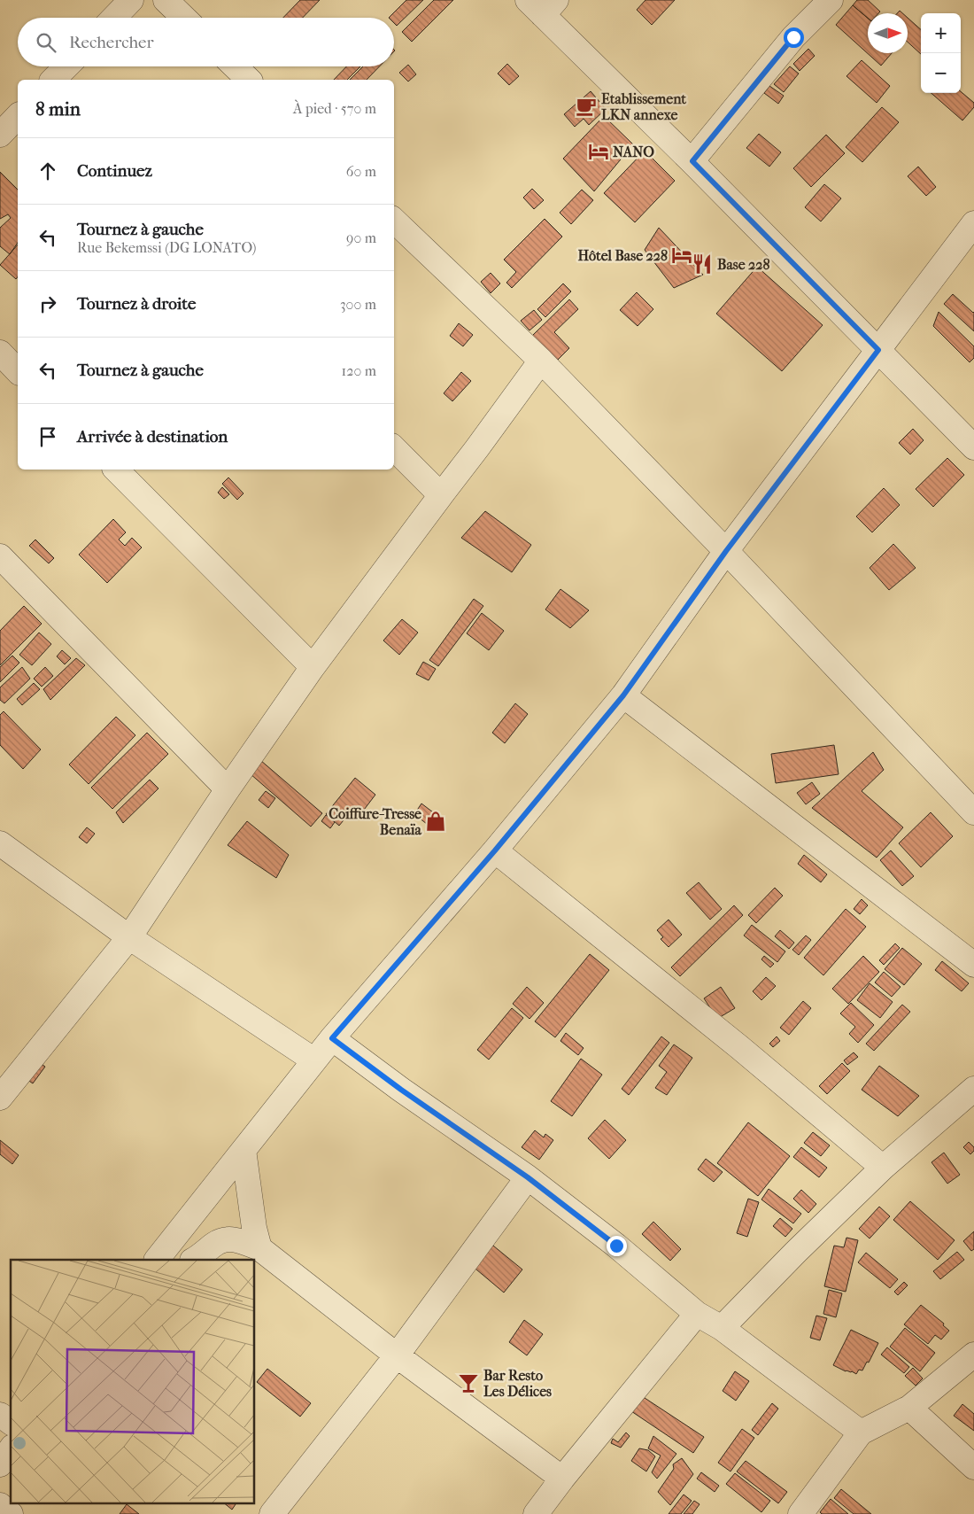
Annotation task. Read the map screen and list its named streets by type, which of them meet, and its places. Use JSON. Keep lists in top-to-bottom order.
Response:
{
  "places": {
    "cafe": ["Etablissement LKN annexe"],
    "hotel": ["NANO", "Hôtel Base 228"],
    "restaurant": ["Base 228"],
    "shop": ["Coiffure-Tresse Benaïa"],
    "bar": ["Bar Resto Les Délices"]
  },
  "north": "right",
  "page": {
    "map_buttons": ["+", "−"],
    "search": "Rechercher",
    "heading": ["8 min", "À pied · 570 m"],
    "list": [
      ["Continuez", "60 m"],
      ["Tournez à gauche", "Rue Bekemssi (DG LONATO)", "90 m"],
      ["Tournez à droite", "300 m"],
      ["Tournez à gauche", "120 m"],
      "Arrivée à destination"
    ]
  }
}
